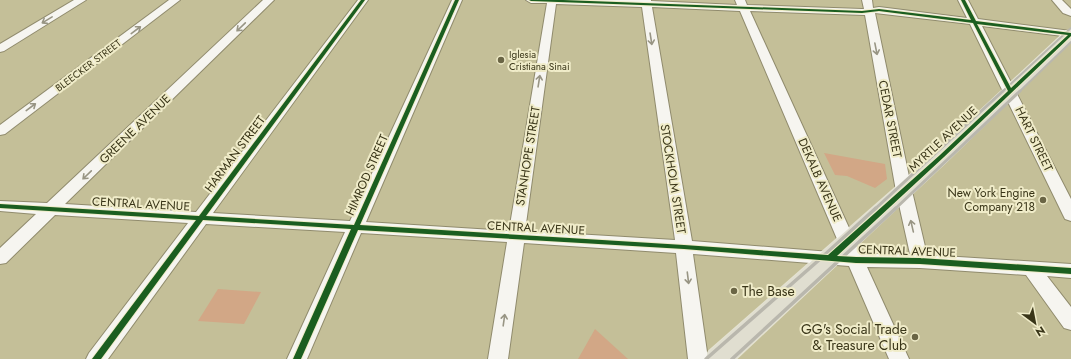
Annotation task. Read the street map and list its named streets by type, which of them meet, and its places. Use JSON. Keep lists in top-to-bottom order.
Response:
{
  "streets": {
    "main road": ["MYRTLE AVENUE"],
    "street": [
      "BLEECKER STREET",
      "CEDAR STREET",
      "GREENE AVENUE",
      "HART STREET",
      "HARMAN STREET",
      "STANHOPE STREET",
      "HIMROD STREET",
      "STOCKHOLM STREET",
      "DEKALB AVENUE",
      "CENTRAL AVENUE"
    ]
  },
  "crossings": [
    ["CEDAR STREET", "MYRTLE AVENUE"],
    ["CEDAR STREET", "CENTRAL AVENUE"],
    ["GREENE AVENUE", "CENTRAL AVENUE"],
    ["MYRTLE AVENUE", "HART STREET"],
    ["MYRTLE AVENUE", "DEKALB AVENUE"],
    ["MYRTLE AVENUE", "CENTRAL AVENUE"],
    ["HARMAN STREET", "CENTRAL AVENUE"],
    ["STANHOPE STREET", "CENTRAL AVENUE"],
    ["HIMROD STREET", "CENTRAL AVENUE"],
    ["STOCKHOLM STREET", "CENTRAL AVENUE"],
    ["DEKALB AVENUE", "CENTRAL AVENUE"]
  ],
  "one_way": ["GREENE AVENUE", "STANHOPE STREET", "STOCKHOLM STREET"],
  "places": [
    "Iglesia Cristiana Sinai",
    "New York Engine Company 218",
    "The Base",
    "GG's Social Trade & Treasure Club"
  ],
  "north": "bottom right"
}
